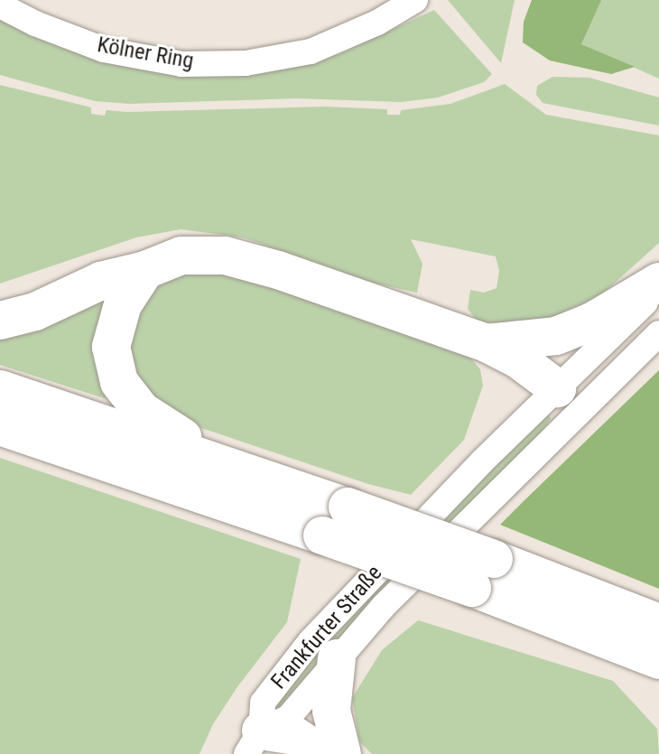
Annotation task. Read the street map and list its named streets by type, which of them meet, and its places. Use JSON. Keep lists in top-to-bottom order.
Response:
{
  "streets": {
    "street": ["Kölner Ring", "Frankfurter Straße"]
  }
}
